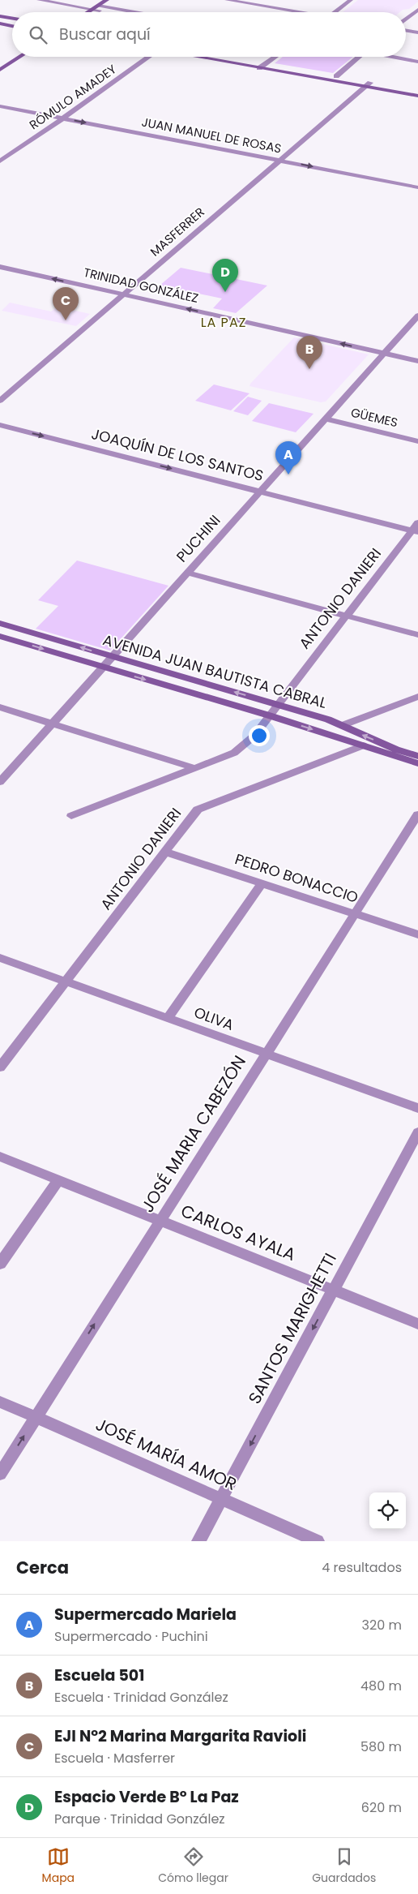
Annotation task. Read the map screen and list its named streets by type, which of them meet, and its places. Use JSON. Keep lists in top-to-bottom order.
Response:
{
  "streets": {
    "main road": ["AVENIDA JUAN BAUTISTA CABRAL"],
    "street": [
      "RÓMULO AMADEY",
      "JUAN MANUEL DE ROSAS",
      "MASFERRER",
      "TRINIDAD GONZÁLEZ",
      "GÜEMES",
      "JOAQUÍN DE LOS SANTOS",
      "PUCHINI",
      "ANTONIO DANIERI",
      "PEDRO BONACCIO",
      "OLIVA",
      "JOSÉ MARIA CABEZÓN",
      "CARLOS AYALA",
      "SANTOS MARIGHETTI",
      "JOSÉ MARÍA AMOR"
    ]
  },
  "crossings": [
    ["RÓMULO AMADEY", "JUAN MANUEL DE ROSAS"],
    ["JUAN MANUEL DE ROSAS", "MASFERRER"],
    ["MASFERRER", "TRINIDAD GONZÁLEZ"],
    ["TRINIDAD GONZÁLEZ", "PUCHINI"],
    ["GÜEMES", "PUCHINI"],
    ["JOAQUÍN DE LOS SANTOS", "PUCHINI"],
    ["JOAQUÍN DE LOS SANTOS", "ANTONIO DANIERI"],
    ["PUCHINI", "AVENIDA JUAN BAUTISTA CABRAL"],
    ["ANTONIO DANIERI", "AVENIDA JUAN BAUTISTA CABRAL"],
    ["ANTONIO DANIERI", "PEDRO BONACCIO"],
    ["ANTONIO DANIERI", "OLIVA"],
    ["PEDRO BONACCIO", "JOSÉ MARIA CABEZÓN"],
    ["OLIVA", "JOSÉ MARIA CABEZÓN"],
    ["JOSÉ MARIA CABEZÓN", "CARLOS AYALA"],
    ["JOSÉ MARIA CABEZÓN", "JOSÉ MARÍA AMOR"],
    ["CARLOS AYALA", "SANTOS MARIGHETTI"],
    ["SANTOS MARIGHETTI", "JOSÉ MARÍA AMOR"]
  ],
  "one_way": [
    "JUAN MANUEL DE ROSAS",
    "TRINIDAD GONZÁLEZ",
    "JOAQUÍN DE LOS SANTOS",
    "JOSÉ MARIA CABEZÓN",
    "SANTOS MARIGHETTI"
  ],
  "districts": ["LA PAZ"],
  "page": {
    "search": "Buscar aquí",
    "pins": [
      "D",
      "C",
      "B",
      "A"
    ],
    "heading": ["Cerca", "4 resultados"],
    "list": [
      {
        "mark": "A",
        "name": "Supermercado Mariela",
        "note": "Supermercado · Puchini",
        "value": "320 m"
      },
      {
        "mark": "B",
        "name": "Escuela 501",
        "note": "Escuela · Trinidad González",
        "value": "480 m"
      },
      {
        "mark": "C",
        "name": "EJI N°2 Marina Margarita Ravioli",
        "note": "Escuela · Masferrer",
        "value": "580 m"
      },
      {
        "mark": "D",
        "name": "Espacio Verde B° La Paz",
        "note": "Parque · Trinidad González",
        "value": "620 m"
      }
    ],
    "nav": ["Mapa", "Cómo llegar", "Guardados"]
  }
}
